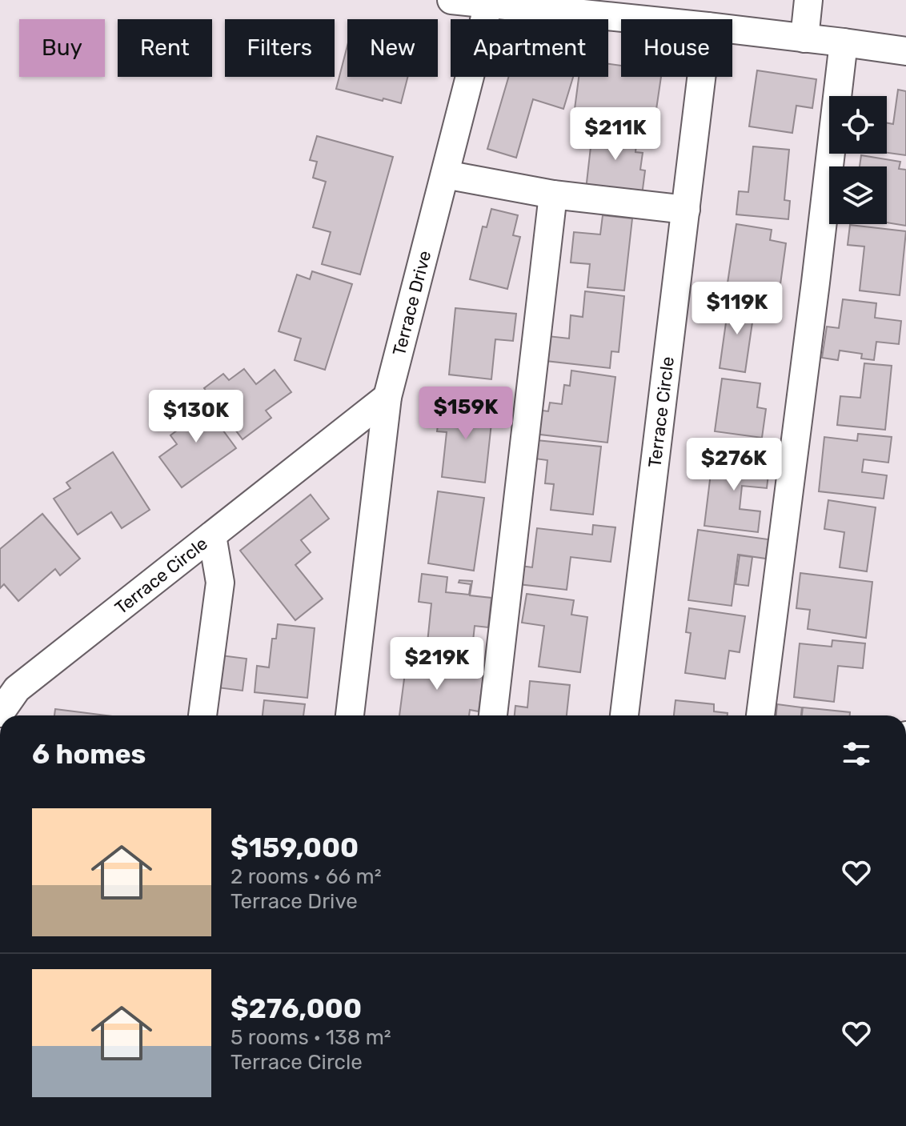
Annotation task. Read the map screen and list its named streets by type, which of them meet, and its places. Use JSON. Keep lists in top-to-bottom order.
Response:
{
  "streets": {
    "street": ["Terrace Drive", "Terrace Circle"]
  },
  "crossings": [
    ["Terrace Drive", "Terrace Circle"]
  ],
  "page": {
    "chip": [
      "Buy",
      "Rent",
      "Filters",
      "New",
      "Apartment",
      "House"
    ],
    "price": [
      "$211K",
      "$119K",
      "$159K",
      "$130K",
      "$276K",
      "$219K"
    ],
    "heading": "6 homes",
    "list": [
      {
        "name": "$159,000",
        "note": "2 rooms · 66 m² · Terrace Drive"
      },
      {
        "name": "$276,000",
        "note": "5 rooms · 138 m² · Terrace Circle"
      }
    ]
  }
}
